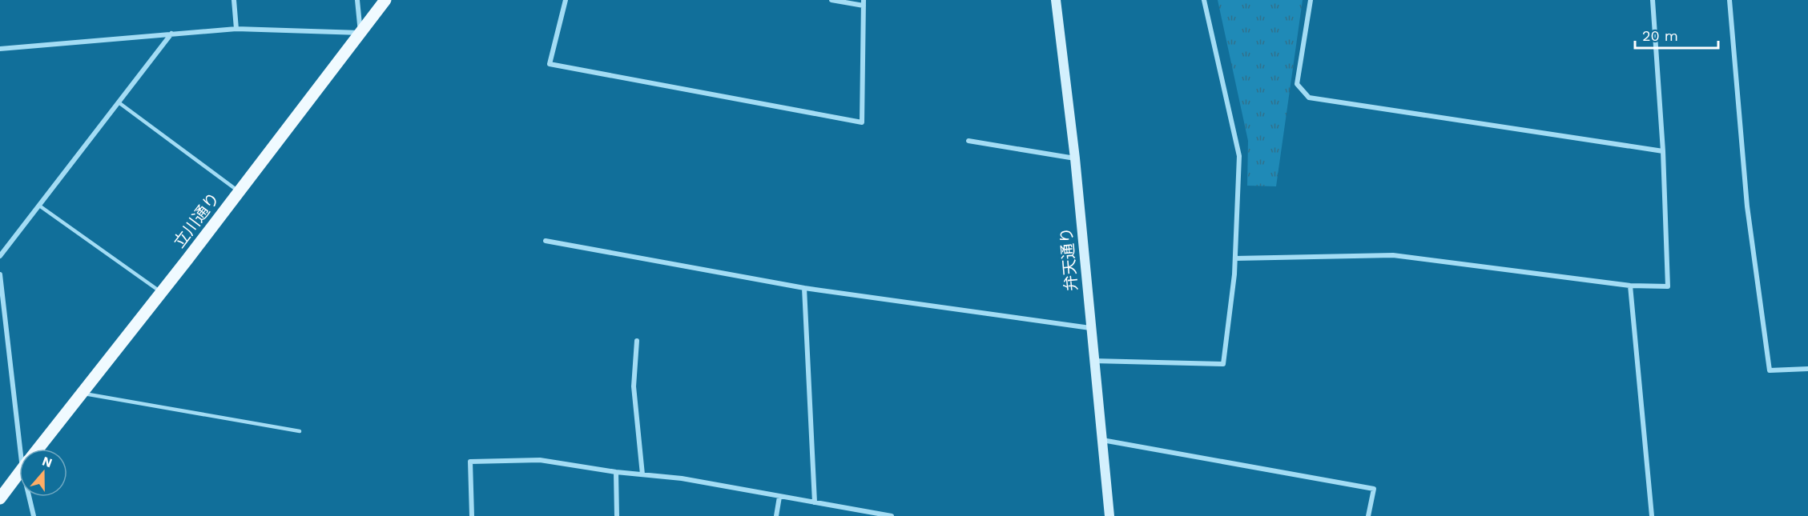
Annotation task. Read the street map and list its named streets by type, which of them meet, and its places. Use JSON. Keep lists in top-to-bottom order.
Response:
{
  "streets": {
    "main road": ["立川通り"],
    "street": ["弁天通り"]
  },
  "scale_bar": "20 m",
  "north": "top"
}
